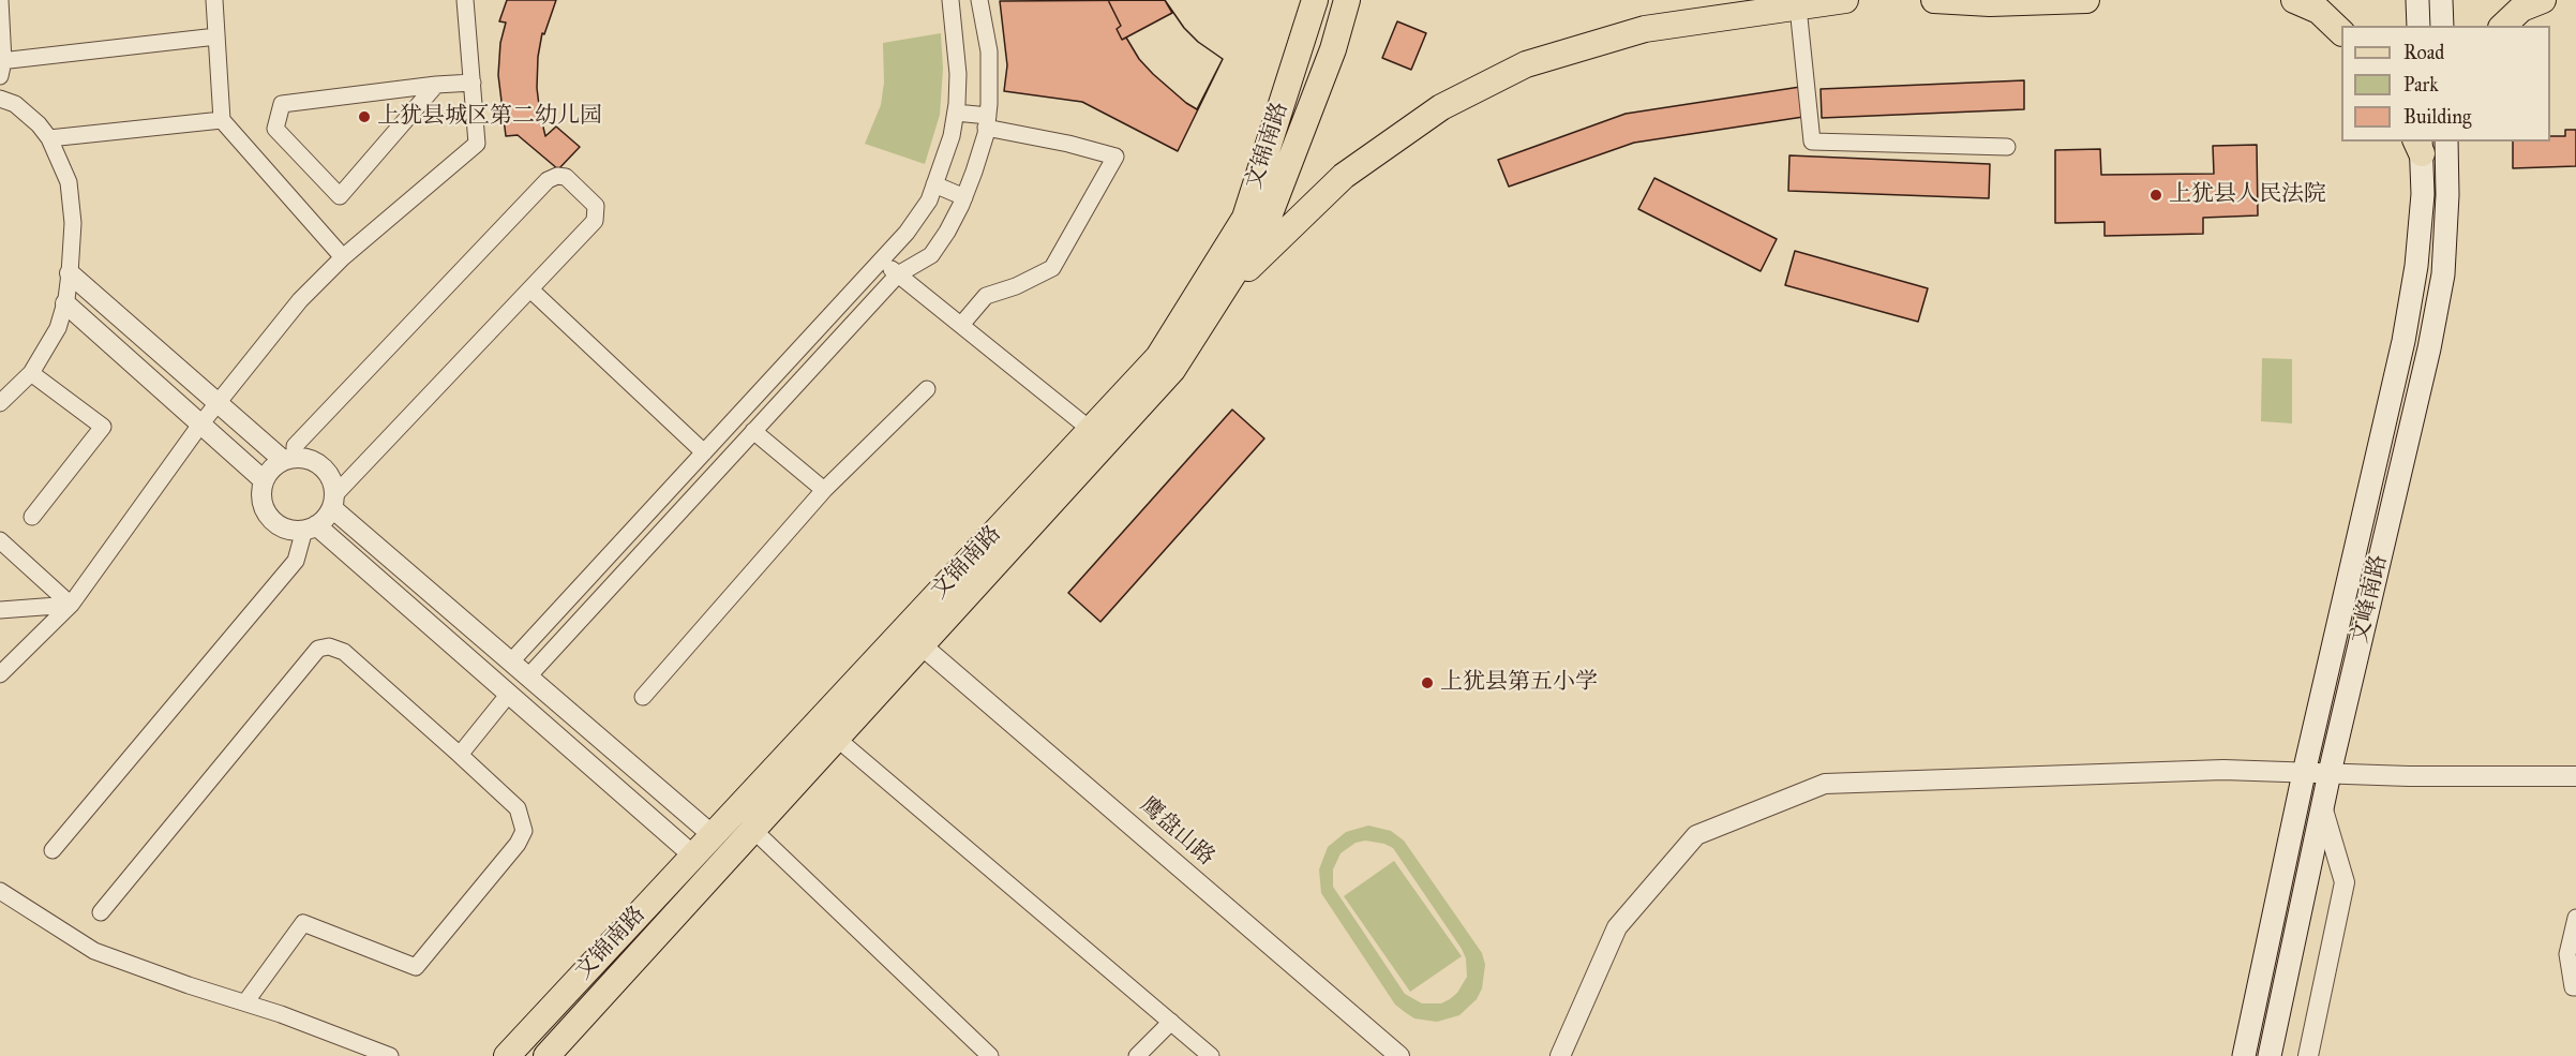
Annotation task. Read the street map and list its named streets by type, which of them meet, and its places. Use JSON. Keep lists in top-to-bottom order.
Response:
{
  "streets": {
    "main road": ["文锦南路", "文峰南路"],
    "street": ["鹰盘山路"]
  },
  "crossings": [
    ["文锦南路", "鹰盘山路"]
  ],
  "places": ["上犹县城区第二幼儿园", "上犹县人民法院", "上犹县第五小学"],
  "legend": ["Road", "Park", "Building"]
}
